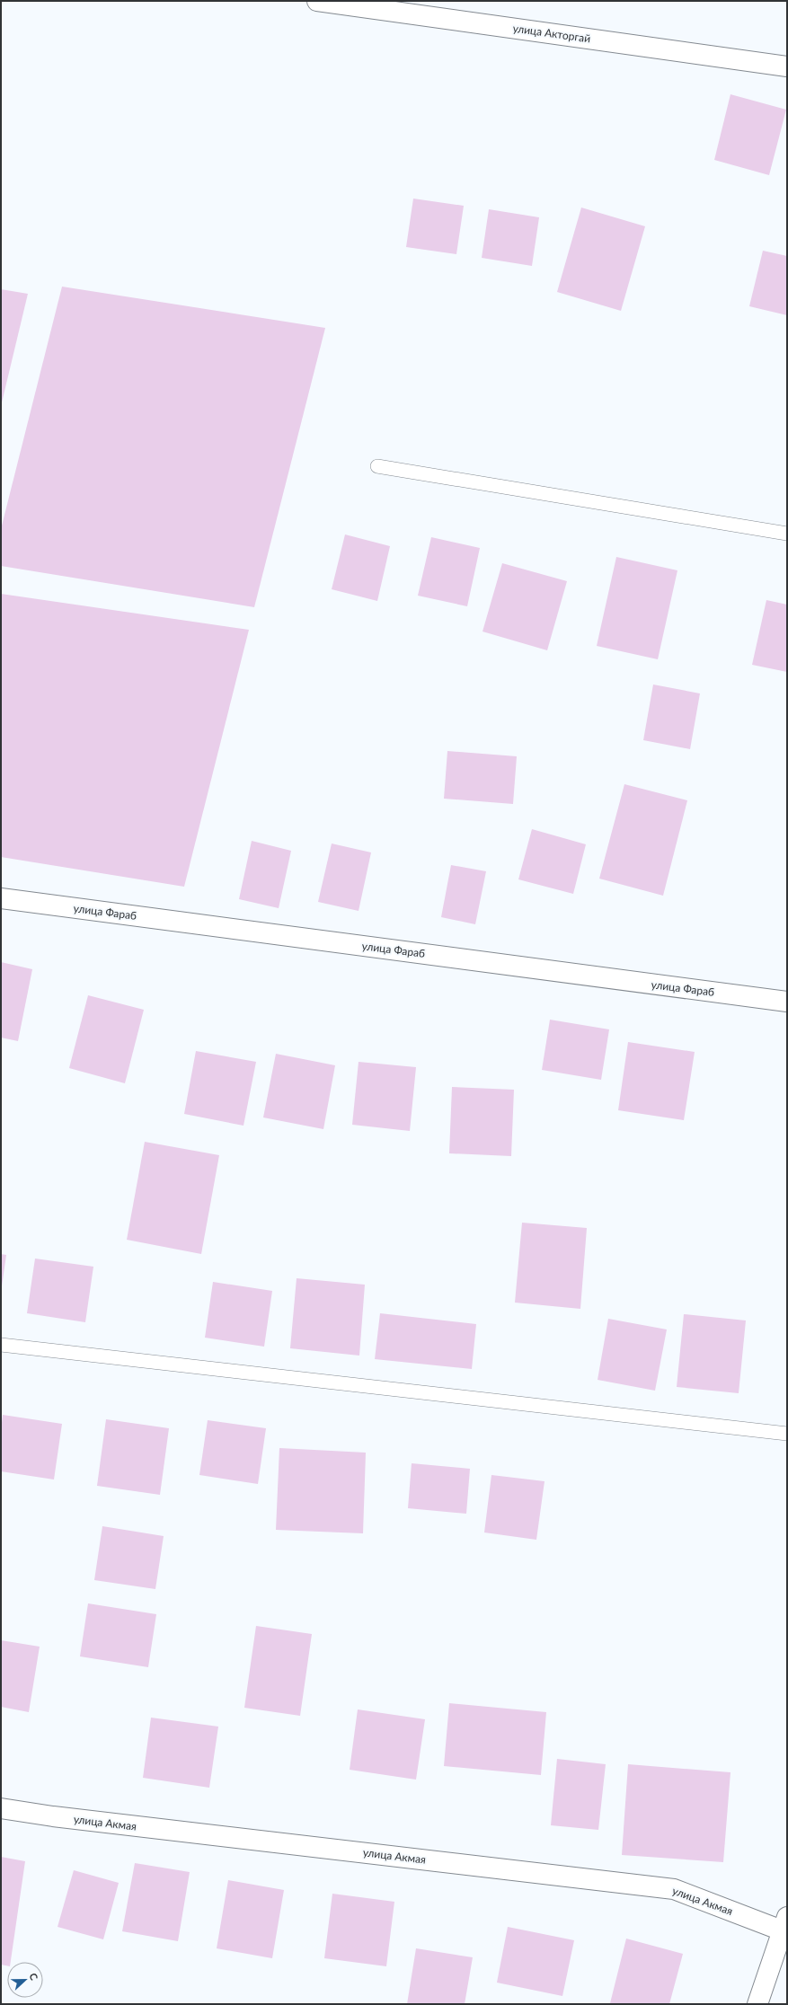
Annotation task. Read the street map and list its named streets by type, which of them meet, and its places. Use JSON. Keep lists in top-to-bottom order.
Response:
{
  "streets": {
    "street": ["улица Акторгай", "улица Фараб", "улица Акмая"]
  },
  "north": "right"
}
